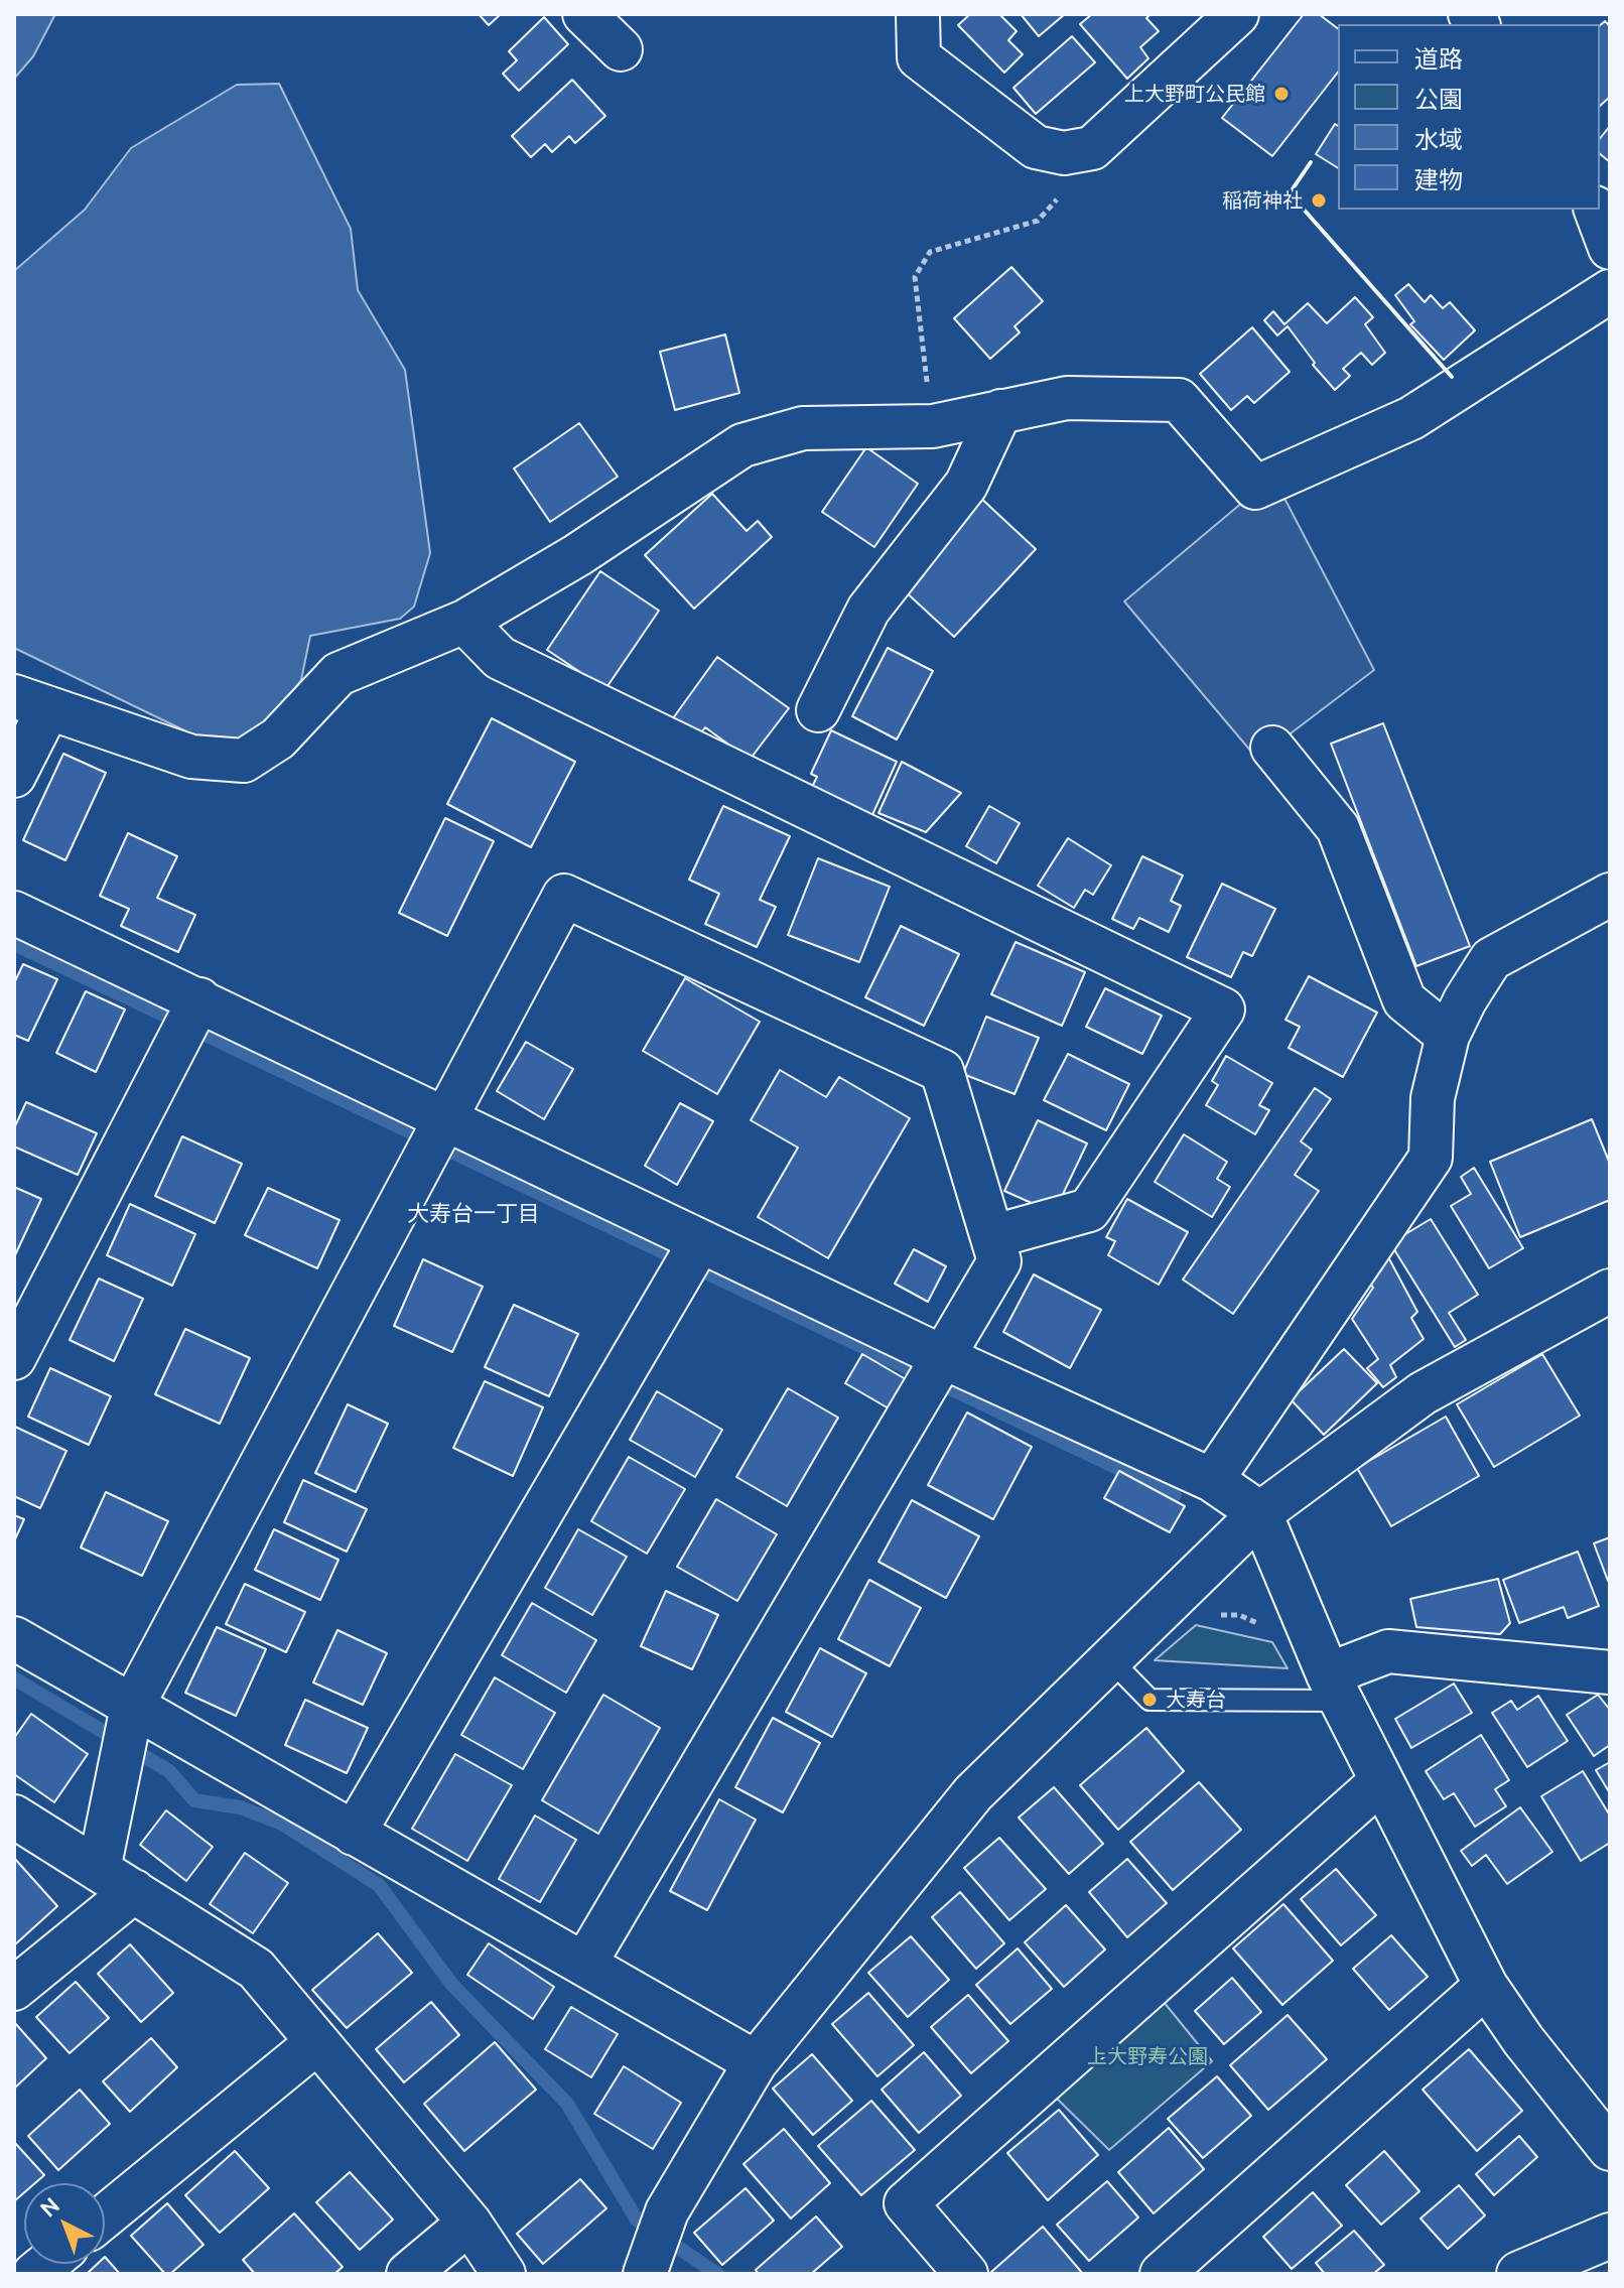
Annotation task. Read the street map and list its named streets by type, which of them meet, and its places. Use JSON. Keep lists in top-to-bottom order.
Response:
{
  "districts": ["大寿台一丁目"],
  "parks": ["上大野寿公園"],
  "places": ["上大野町公民館", "稲荷神社", "大寿台"],
  "legend": [
    "道路",
    "公園",
    "水域",
    "建物"
  ],
  "north": "top left"
}
